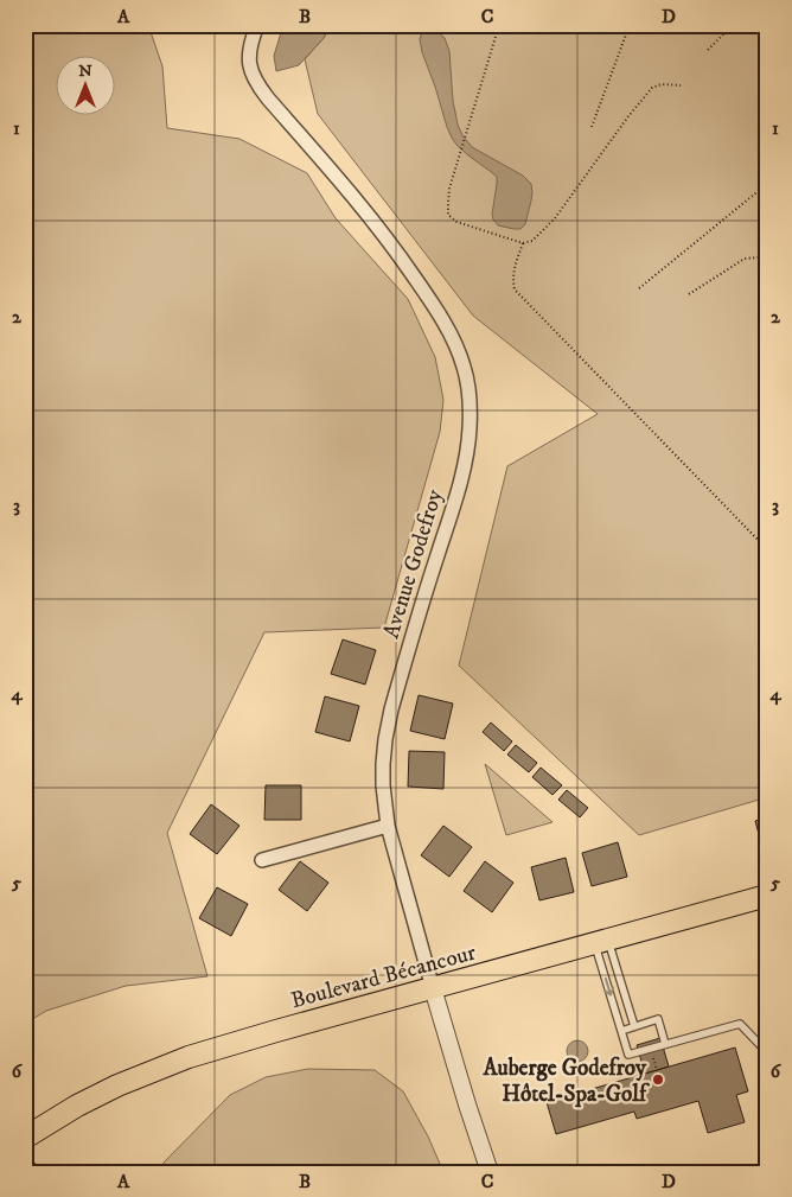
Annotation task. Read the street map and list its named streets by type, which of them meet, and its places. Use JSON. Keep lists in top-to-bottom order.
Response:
{
  "streets": {
    "main road": ["Boulevard Bécancour"],
    "street": ["Avenue Godefroy"]
  },
  "crossings": [
    ["Avenue Godefroy", "Boulevard Bécancour"]
  ],
  "places": ["Auberge Godefroy Hôtel-Spa-Golf"],
  "north": "top",
  "grid": {
    "columns": [
      "A",
      "B",
      "C",
      "D"
    ],
    "rows": [
      "1",
      "2",
      "3",
      "4",
      "5",
      "6"
    ]
  }
}
